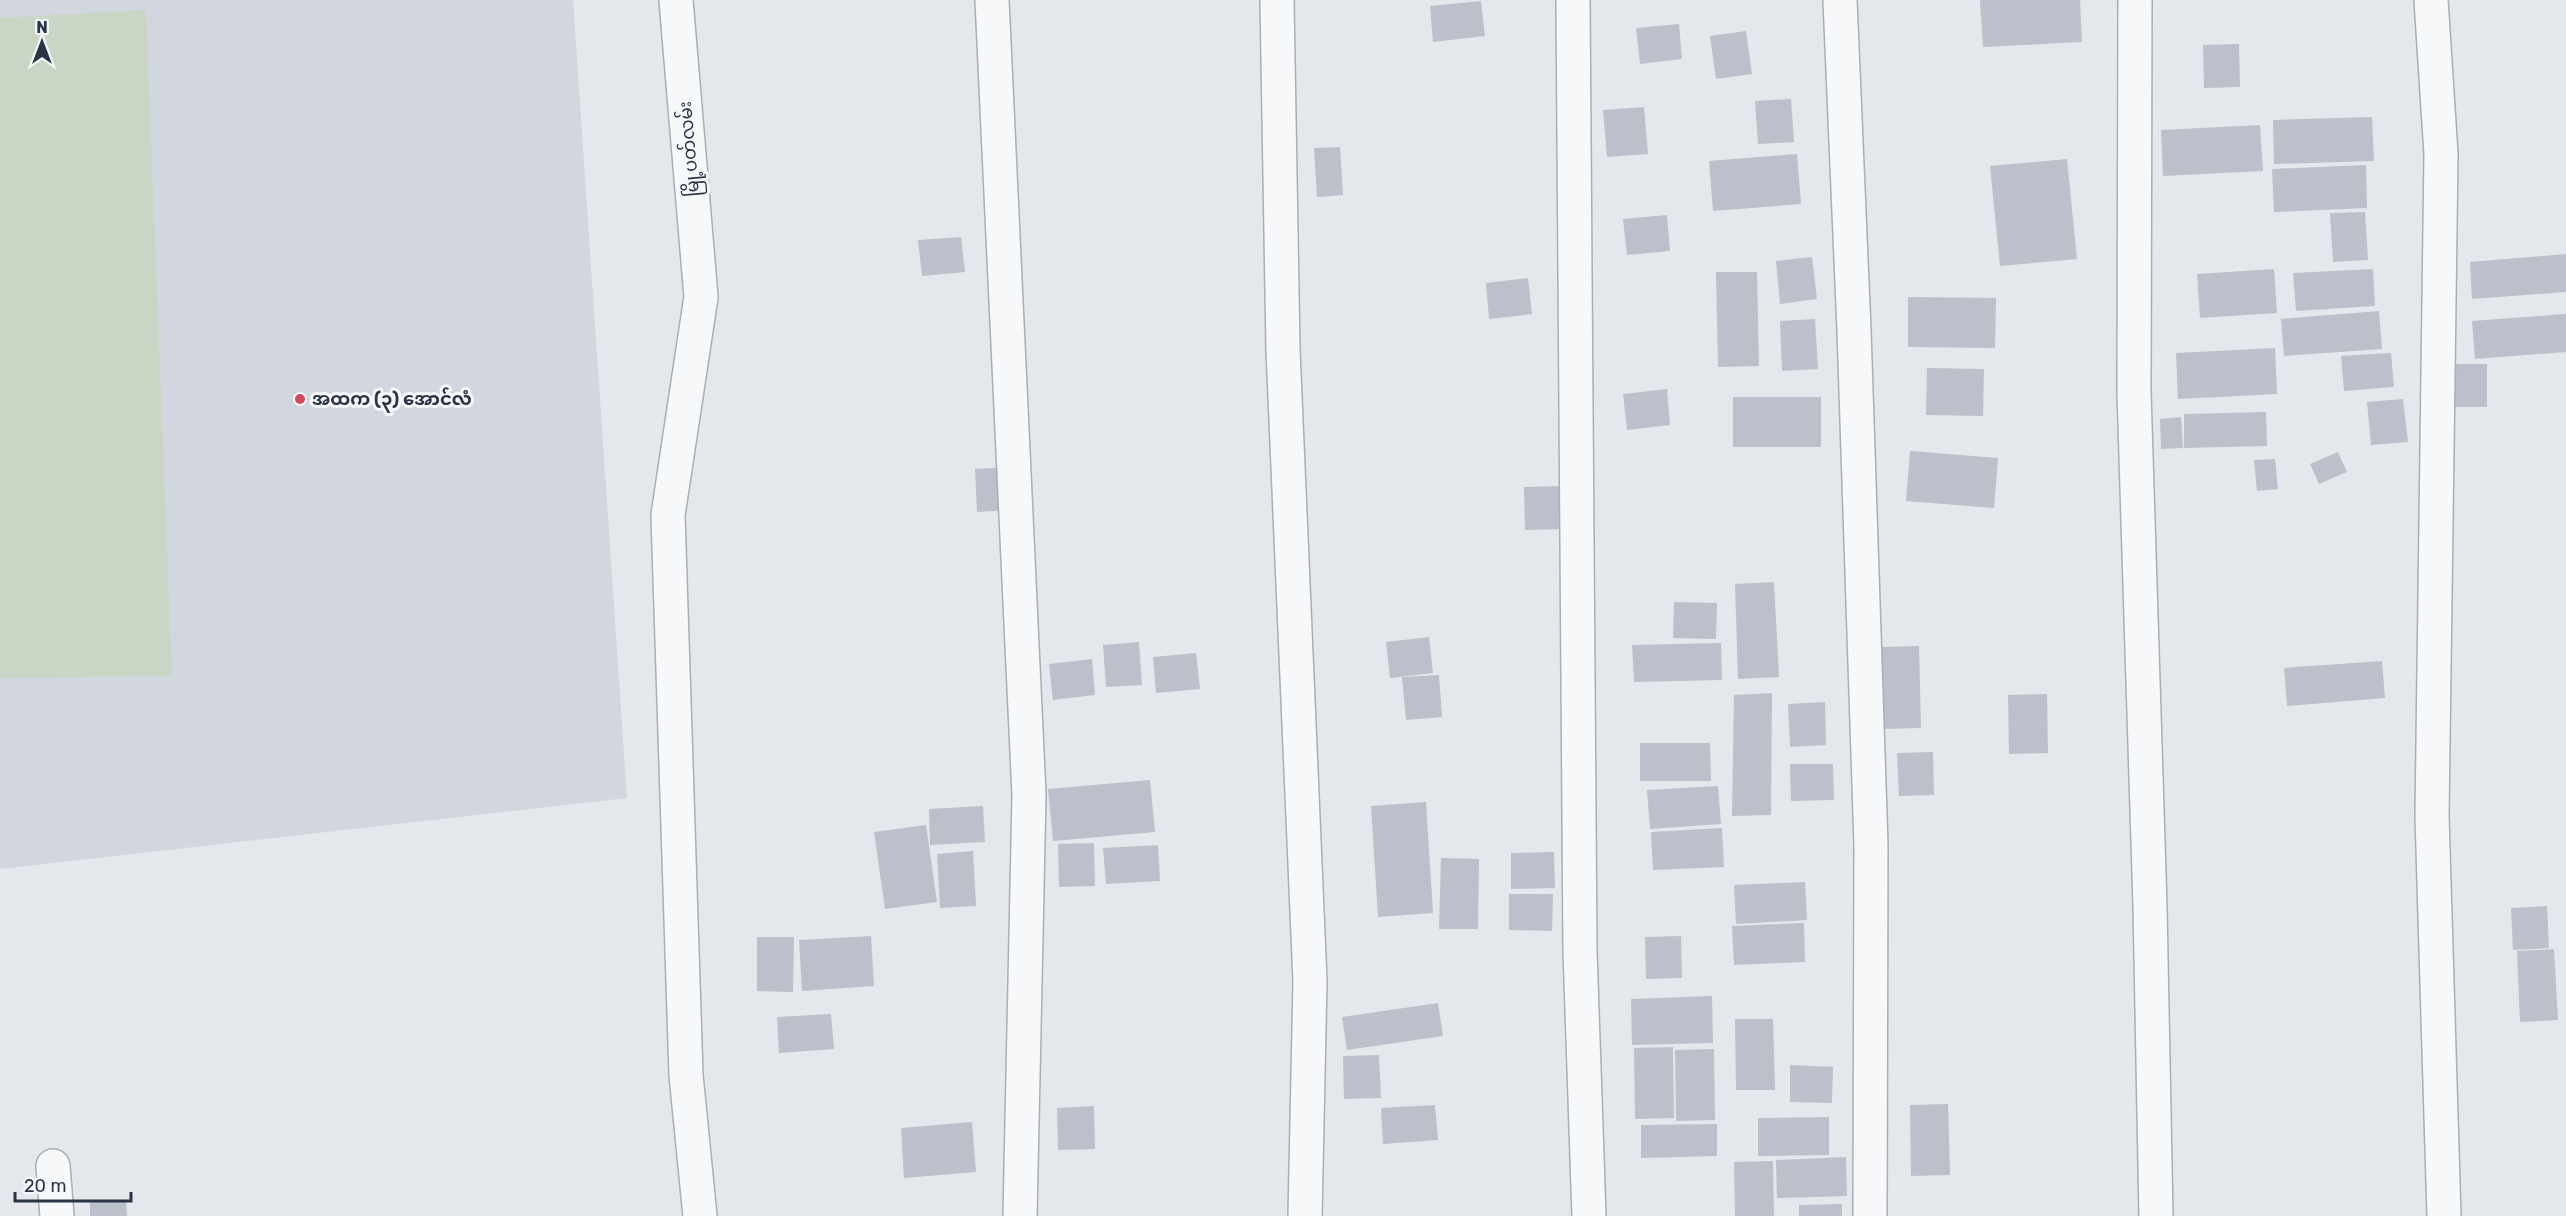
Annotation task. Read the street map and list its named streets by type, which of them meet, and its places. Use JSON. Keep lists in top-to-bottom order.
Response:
{
  "streets": {
    "street": ["မြို့ပတ်လမ်း"]
  },
  "places": ["အထက (၃) အောင်လံ"],
  "scale_bar": "20 m",
  "north": "top"
}
